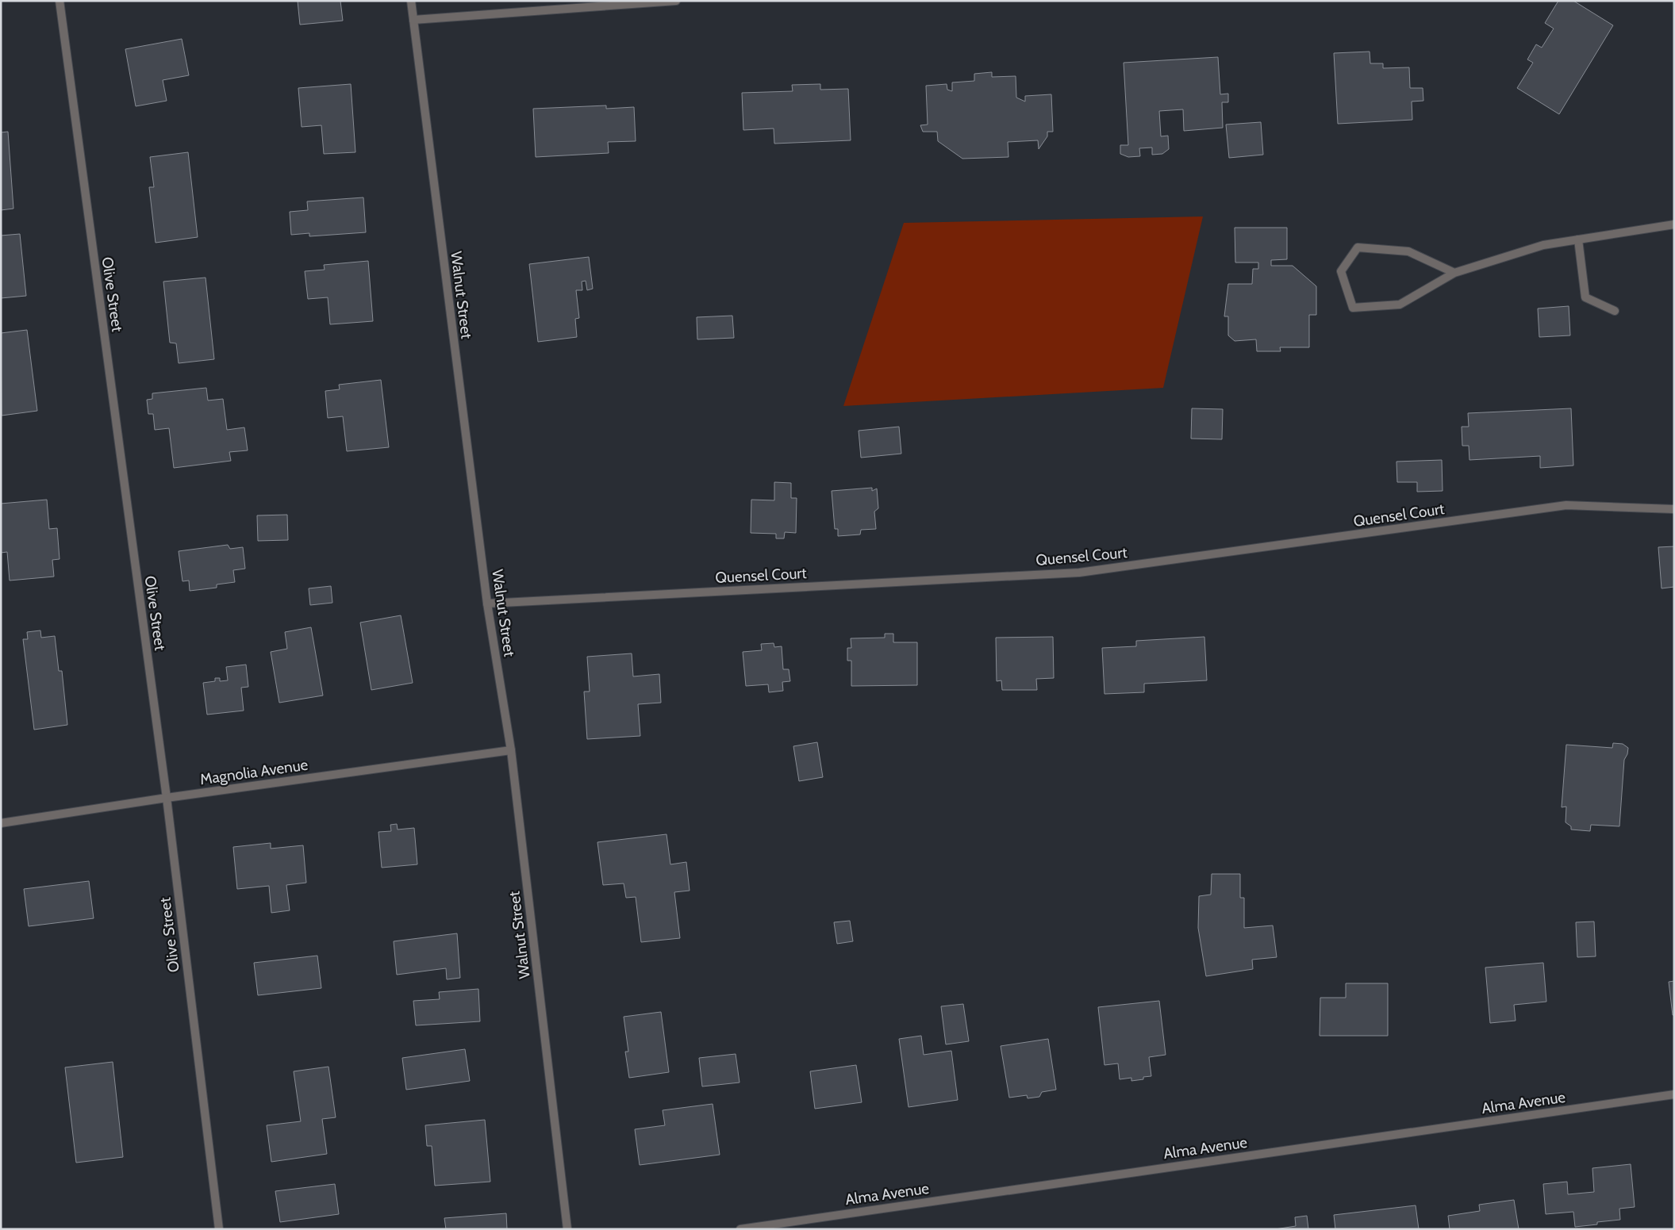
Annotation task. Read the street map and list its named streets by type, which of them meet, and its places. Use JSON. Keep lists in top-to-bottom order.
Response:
{
  "streets": {
    "street": [
      "Olive Street",
      "Walnut Street",
      "Quensel Court",
      "Magnolia Avenue",
      "Alma Avenue"
    ]
  },
  "crossings": [
    ["Olive Street", "Magnolia Avenue"],
    ["Walnut Street", "Quensel Court"],
    ["Walnut Street", "Magnolia Avenue"]
  ]
}
